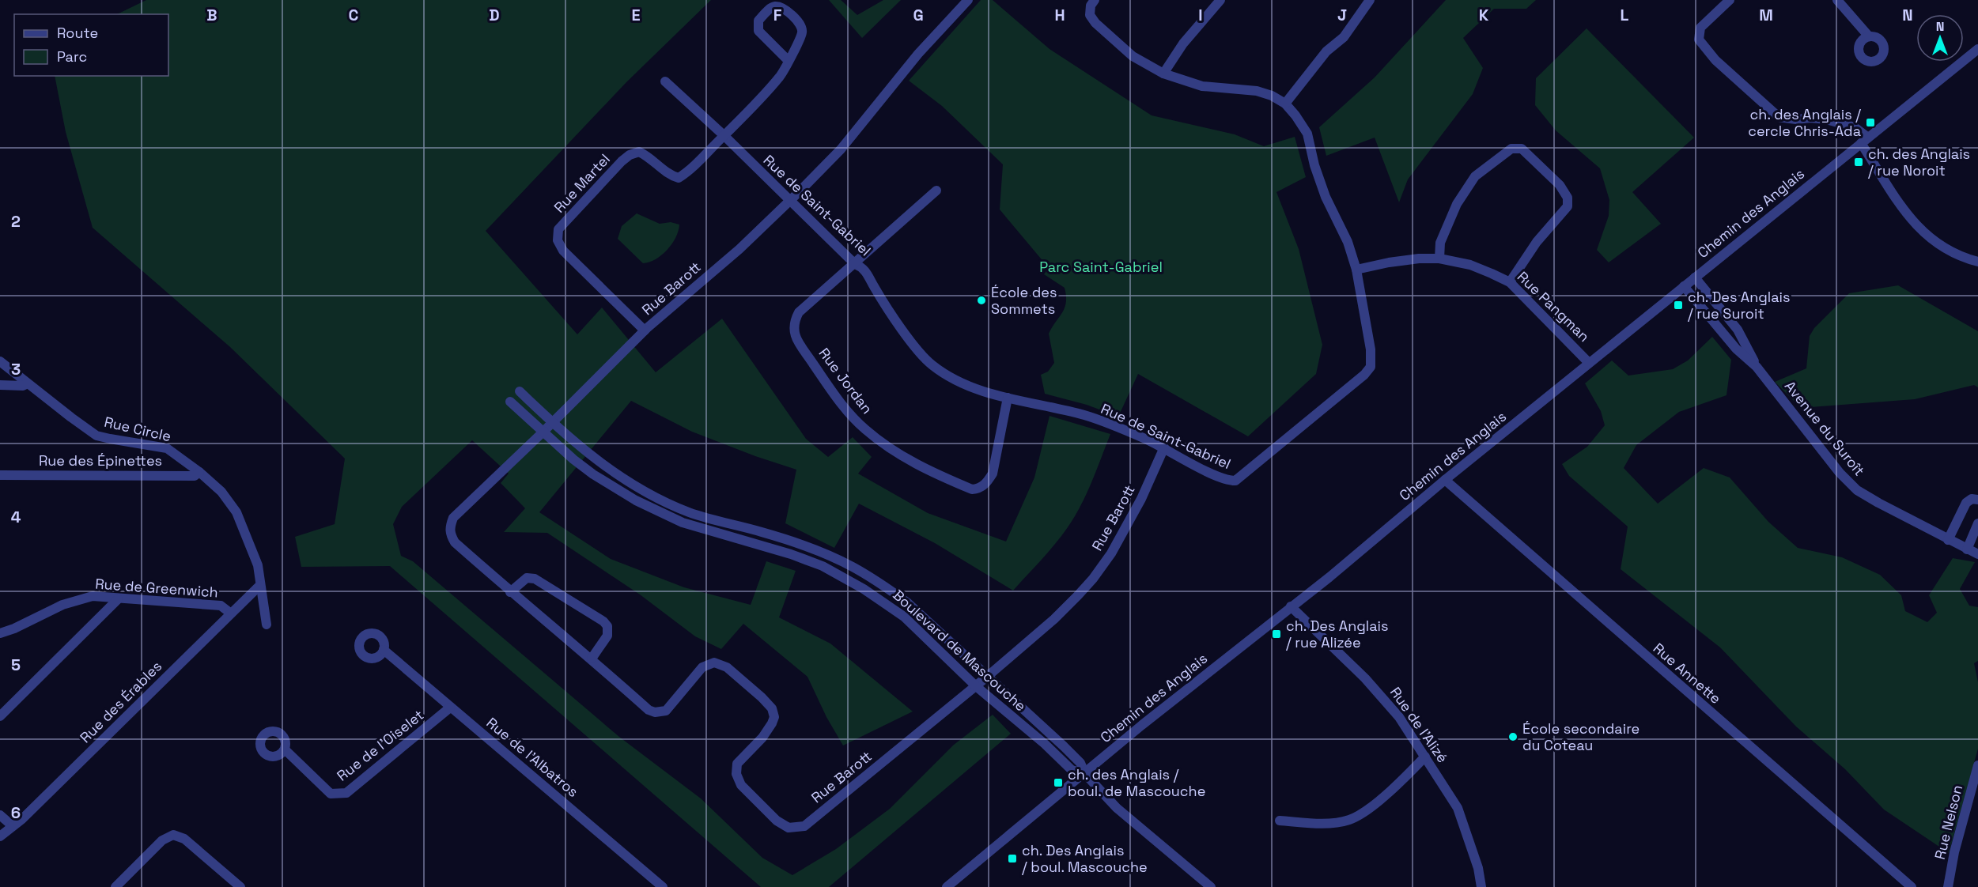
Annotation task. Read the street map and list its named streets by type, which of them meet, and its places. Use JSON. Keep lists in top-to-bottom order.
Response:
{
  "streets": {
    "street": [
      "Rue Martel",
      "Rue de Saint-Gabriel",
      "Chemin des Anglais",
      "Rue Barott",
      "Rue Pangman",
      "Rue Jordan",
      "Avenue du Suroît",
      "Rue Circle",
      "Rue des Épinettes",
      "Rue de Greenwich",
      "Boulevard de Mascouche",
      "Rue Annette",
      "Rue des Érables",
      "Rue de l'Alizé",
      "Rue de l'Oiselet",
      "Rue de l'Albatros",
      "Rue Nelson"
    ]
  },
  "crossings": [
    ["Rue Martel", "Rue de Saint-Gabriel"],
    ["Rue Martel", "Rue Barott"],
    ["Rue de Saint-Gabriel", "Rue Barott"],
    ["Rue de Saint-Gabriel", "Rue Pangman"],
    ["Rue de Saint-Gabriel", "Rue Jordan"],
    ["Chemin des Anglais", "Rue Pangman"],
    ["Chemin des Anglais", "Avenue du Suroît"],
    ["Chemin des Anglais", "Boulevard de Mascouche"],
    ["Chemin des Anglais", "Rue Annette"],
    ["Chemin des Anglais", "Rue de l'Alizé"],
    ["Rue Barott", "Boulevard de Mascouche"],
    ["Rue Circle", "Rue des Épinettes"],
    ["Rue Circle", "Rue des Érables"],
    ["Rue de Greenwich", "Rue des Érables"],
    ["Rue de l'Oiselet", "Rue de l'Albatros"]
  ],
  "parks": ["Parc Saint-Gabriel"],
  "places": {
    "transit": [
      "ch. des Anglais / cercle Chris-Ada",
      "ch. des Anglais / rue Noroit",
      "ch. Des Anglais / rue Suroit",
      "ch. Des Anglais / rue Alizée",
      "ch. des Anglais / boul. de Mascouche",
      "ch. Des Anglais / boul. Mascouche"
    ],
    "other": ["École des Sommets", "École secondaire du Coteau"]
  },
  "legend": ["Route", "Parc"],
  "north": "top",
  "grid": {
    "columns": [
      "B",
      "C",
      "D",
      "E",
      "F",
      "G",
      "H",
      "I",
      "J",
      "K",
      "L",
      "M",
      "N"
    ],
    "rows": [
      "2",
      "3",
      "4",
      "5",
      "6"
    ]
  }
}
